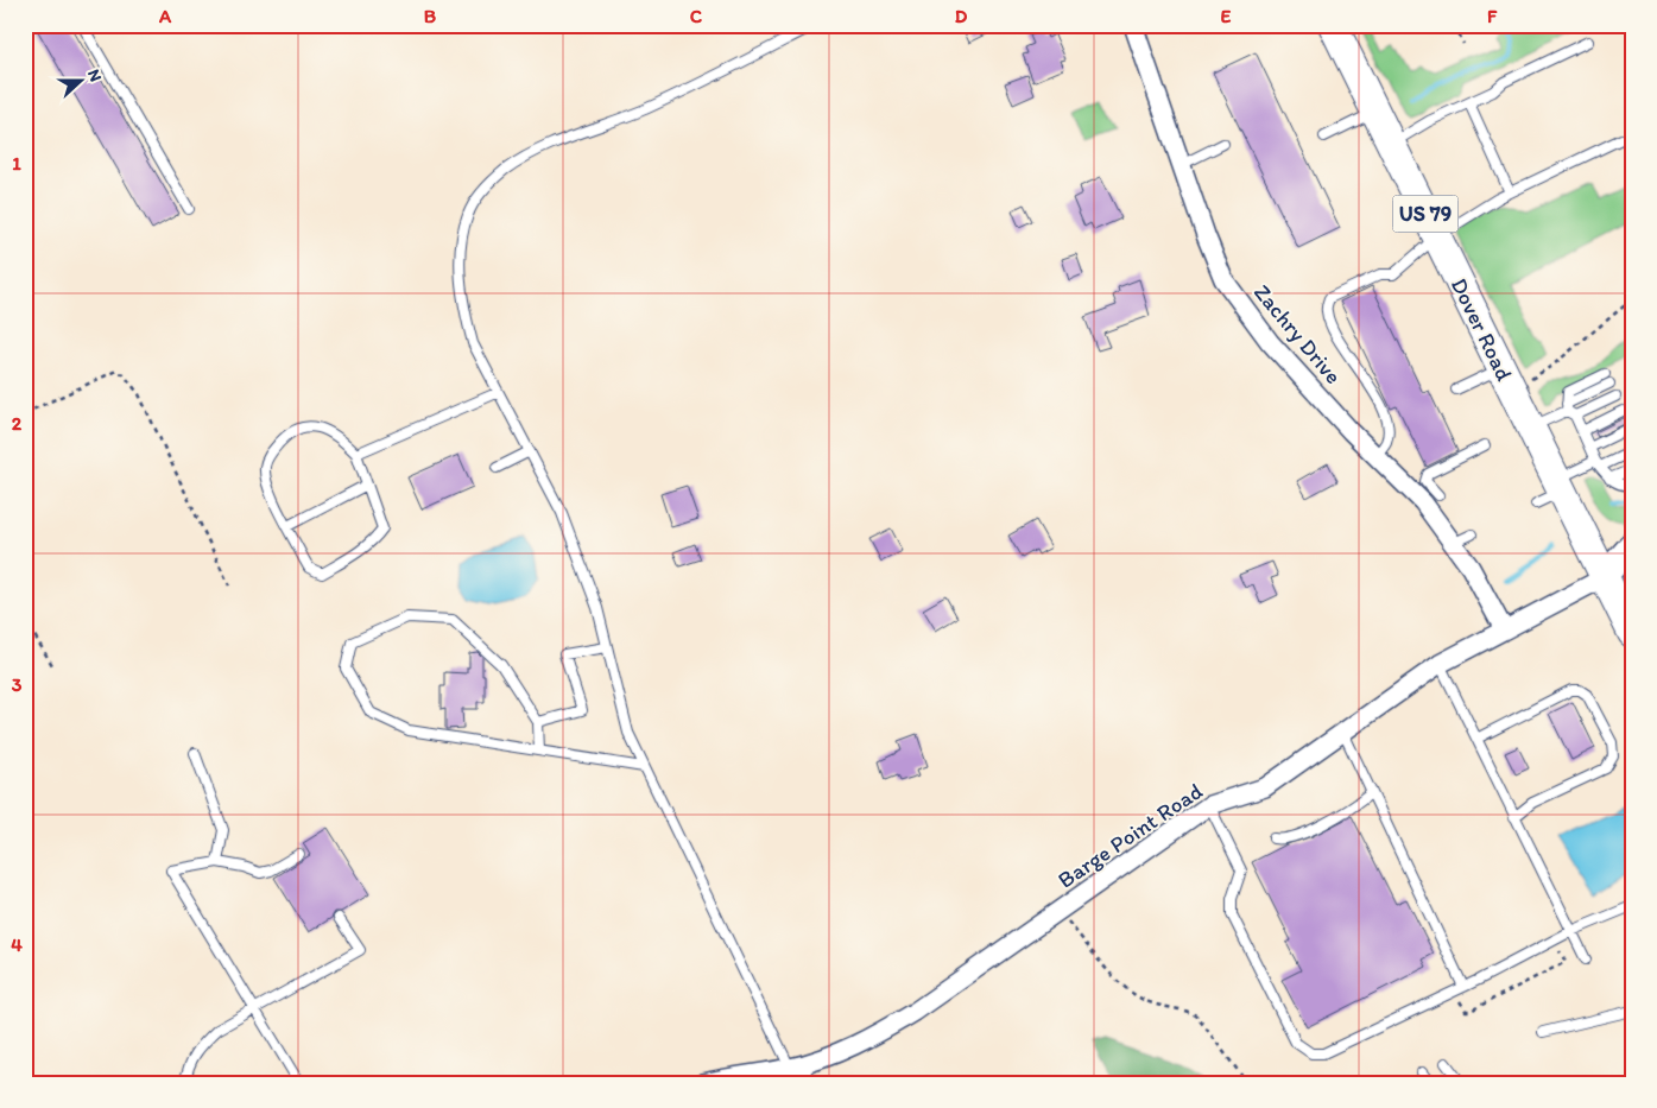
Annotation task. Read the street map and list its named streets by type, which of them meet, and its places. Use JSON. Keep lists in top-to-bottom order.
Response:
{
  "streets": {
    "main road": ["US 79", "Dover Road"],
    "street": ["Zachry Drive", "Barge Point Road"]
  },
  "crossings": [
    ["Dover Road", "Barge Point Road"],
    ["Zachry Drive", "Barge Point Road"]
  ],
  "north": "right",
  "grid": {
    "columns": [
      "A",
      "B",
      "C",
      "D",
      "E",
      "F"
    ],
    "rows": [
      "1",
      "2",
      "3",
      "4"
    ]
  }
}
